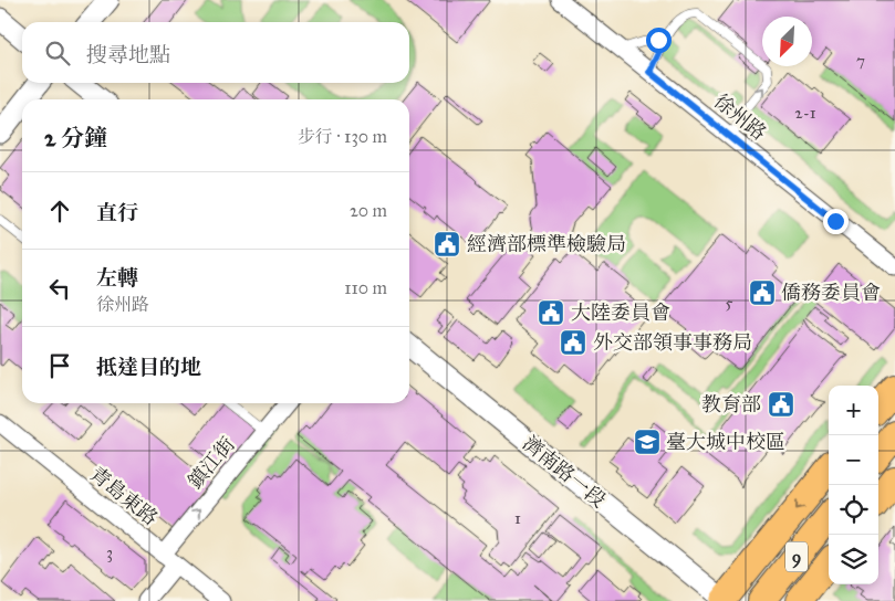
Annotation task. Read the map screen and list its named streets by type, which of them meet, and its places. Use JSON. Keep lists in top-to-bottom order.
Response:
{
  "streets": {
    "main road": ["9"],
    "street": [
      "徐州路",
      "鎮江街",
      "濟南路一段",
      "青島東路"
    ]
  },
  "crossings": [
    ["鎮江街", "青島東路"]
  ],
  "one_way": ["鎮江街"],
  "places": {
    "public building": [
      "經濟部標準檢驗局",
      "僑務委員會",
      "大陸委員會",
      "外交部領事事務局",
      "教育部"
    ],
    "school or university": ["臺大城中校區"]
  },
  "house_numbers": [
    "7",
    "2-1",
    "5",
    "1",
    "3"
  ],
  "north": "bottom left",
  "page": {
    "search": "搜尋地點",
    "heading": ["2 分鐘", "步行 · 130 m"],
    "list": [
      ["直行", "20 m"],
      ["左轉", "徐州路", "110 m"],
      "抵達目的地"
    ],
    "map_buttons": ["+", "−"]
  }
}
